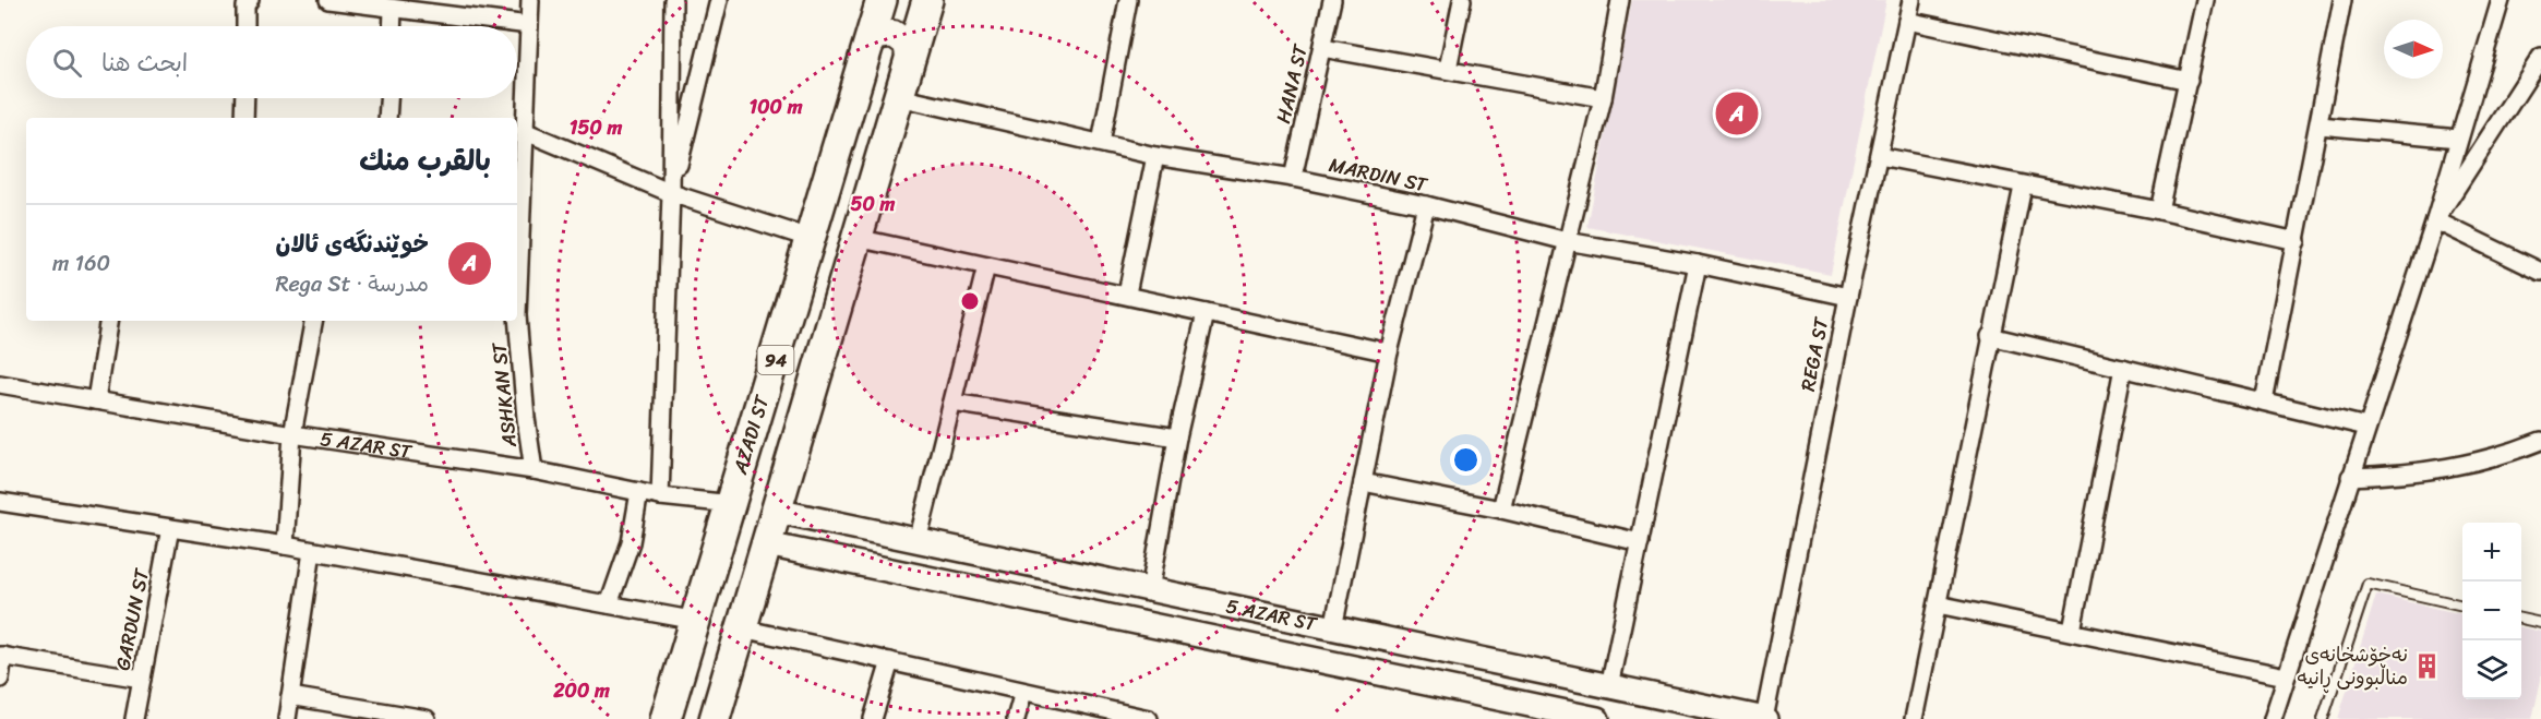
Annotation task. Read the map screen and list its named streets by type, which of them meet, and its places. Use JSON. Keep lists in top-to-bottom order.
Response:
{
  "streets": {
    "highway": ["94", "AZADI ST"],
    "main road": ["5 AZAR ST"],
    "street": [
      "HANA ST",
      "MARDIN ST",
      "REGA ST",
      "ASHKAN ST",
      "GARDUN ST"
    ]
  },
  "crossings": [
    ["HANA ST", "MARDIN ST"],
    ["MARDIN ST", "REGA ST"],
    ["REGA ST", "5 AZAR ST"],
    ["ASHKAN ST", "5 AZAR ST"],
    ["AZADI ST", "5 AZAR ST"]
  ],
  "places": {
    "building": ["نەخۆشخانەی مناڵبوونی ڕانیە"]
  },
  "north": "right",
  "page": {
    "search": "ابحث هنا",
    "pins": "A",
    "heading": "بالقرب منك",
    "list": [
      {
        "mark": "A",
        "name": "خوێندنگەی ئالان",
        "note": "مدرسة · Rega St",
        "value": "160 m"
      }
    ],
    "map_buttons": ["+", "−"]
  },
  "rings": [
    "100 m",
    "150 m",
    "50 m",
    "200 m"
  ]
}
